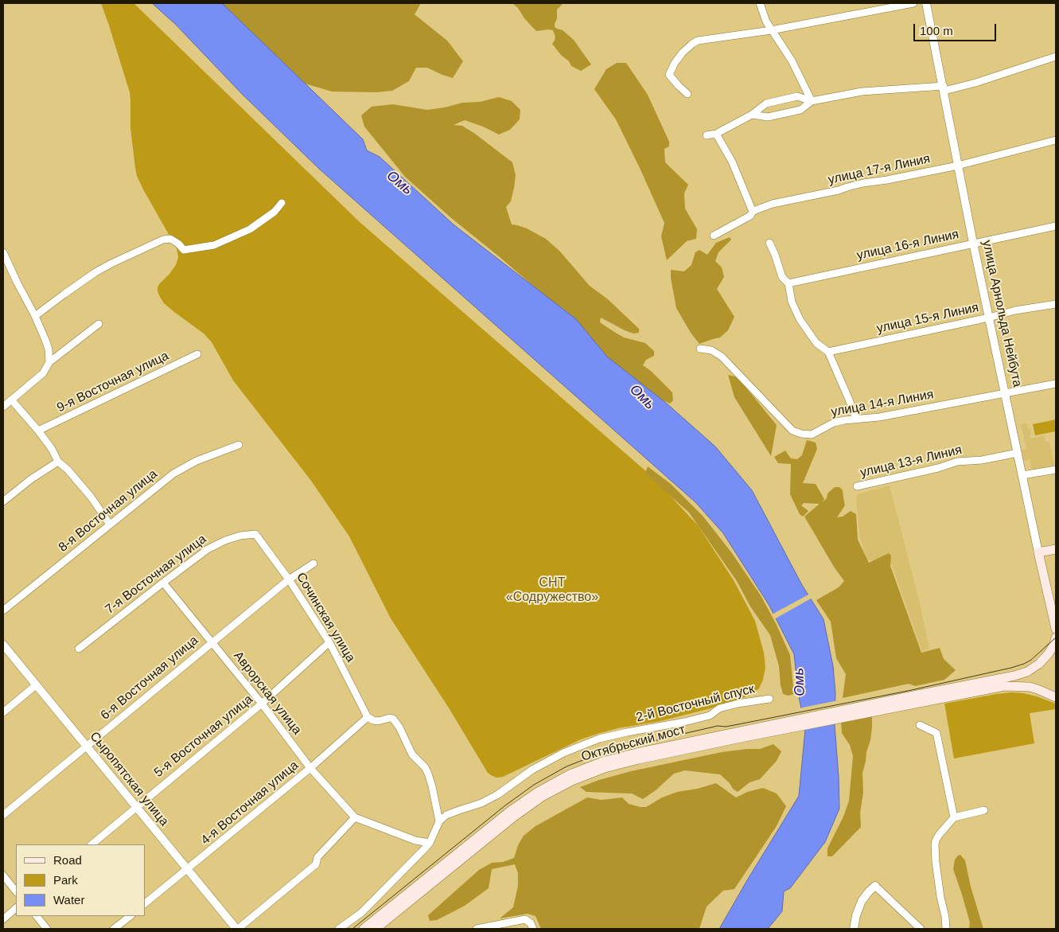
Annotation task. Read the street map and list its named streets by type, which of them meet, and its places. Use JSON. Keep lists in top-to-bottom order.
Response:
{
  "streets": {
    "main road": ["улица Арнольда Нейбута", "Октябрьский мост"],
    "street": [
      "улица 17-я Линия",
      "улица 16-я Линия",
      "улица 15-я Линия",
      "9-я Восточная улица",
      "улица 14-я Линия",
      "улица 13-я Линия",
      "8-я Восточная улица",
      "7-я Восточная улица",
      "Сочинская улица",
      "6-я Восточная улица",
      "Аврорская улица",
      "2-й Восточный спуск",
      "5-я Восточная улица",
      "Сыропятская улица",
      "4-я Восточная улица"
    ]
  },
  "crossings": [
    ["улица 17-я Линия", "улица Арнольда Нейбута"],
    ["улица 16-я Линия", "улица Арнольда Нейбута"],
    ["улица Арнольда Нейбута", "улица 15-я Линия"],
    ["улица Арнольда Нейбута", "улица 14-я Линия"],
    ["улица Арнольда Нейбута", "улица 13-я Линия"],
    ["7-я Восточная улица", "Сочинская улица"],
    ["7-я Восточная улица", "Аврорская улица"],
    ["Сочинская улица", "6-я Восточная улица"],
    ["Сочинская улица", "5-я Восточная улица"],
    ["Сочинская улица", "4-я Восточная улица"],
    ["6-я Восточная улица", "Аврорская улица"],
    ["6-я Восточная улица", "Сыропятская улица"],
    ["Аврорская улица", "5-я Восточная улица"],
    ["Аврорская улица", "4-я Восточная улица"],
    ["5-я Восточная улица", "Сыропятская улица"],
    ["Сыропятская улица", "4-я Восточная улица"]
  ],
  "water": ["Омь"],
  "parks": ["СНТ «Содружество»"],
  "legend": ["Road", "Park", "Water"],
  "scale_bar": "100 m"
}
